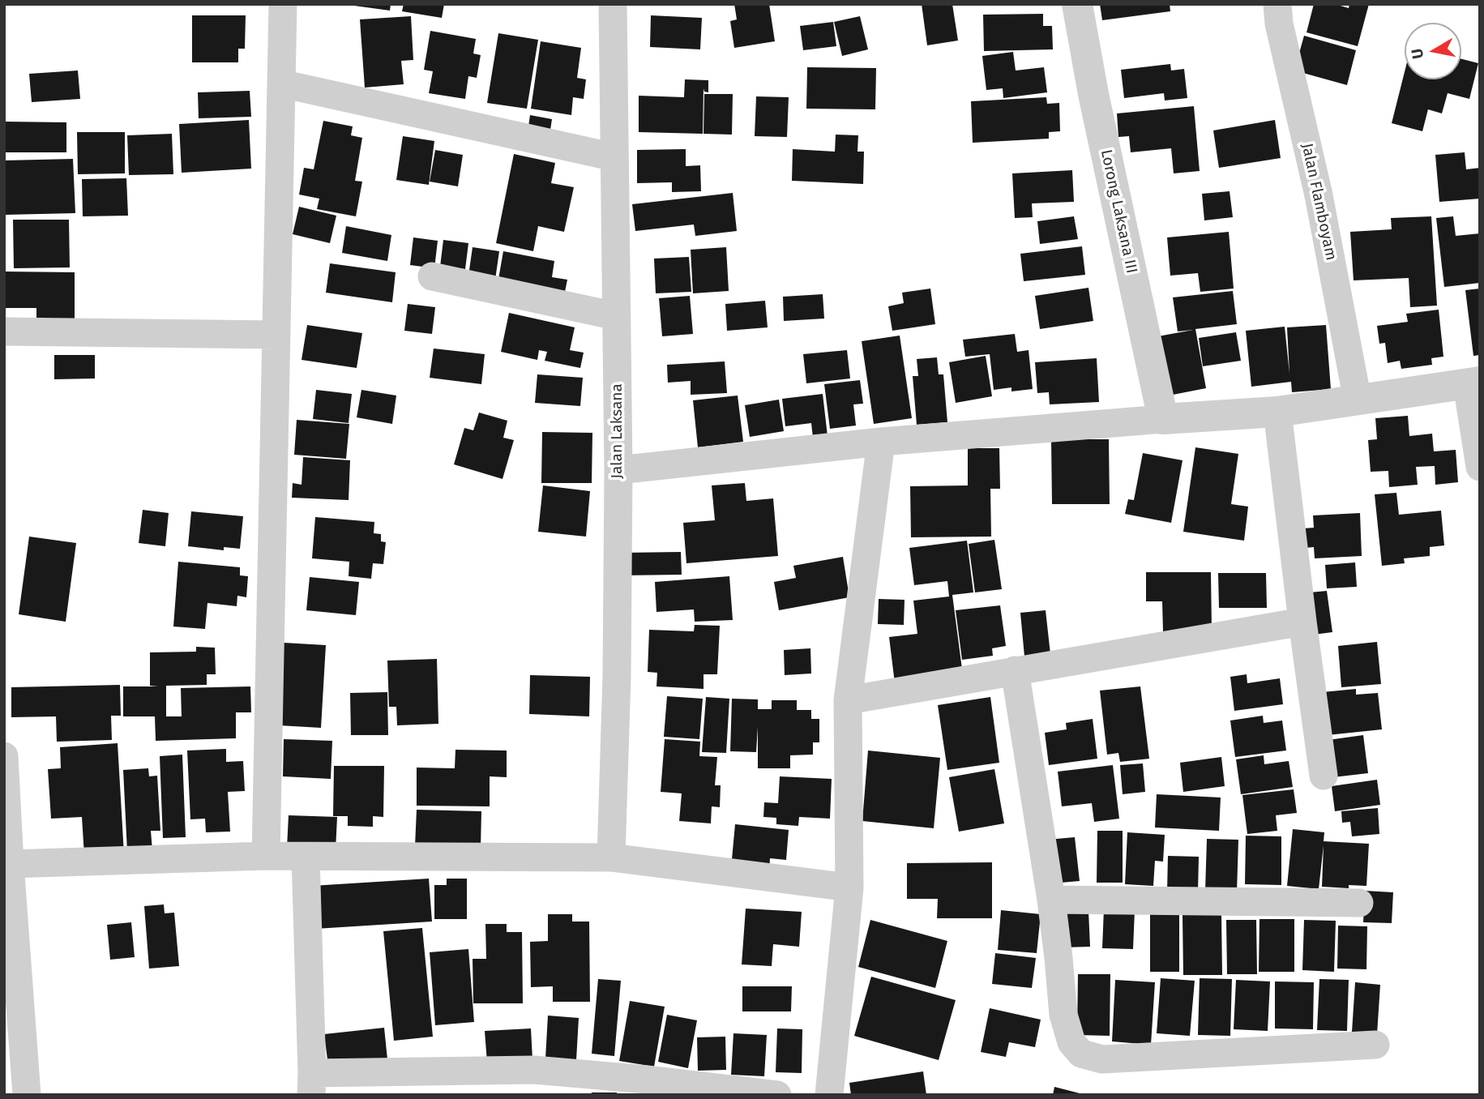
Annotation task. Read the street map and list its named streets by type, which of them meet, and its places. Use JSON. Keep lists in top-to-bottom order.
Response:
{
  "streets": {
    "street": ["Jalan Flamboyam", "Lorong Laksana III", "Jalan Laksana"]
  },
  "north": "left"
}
